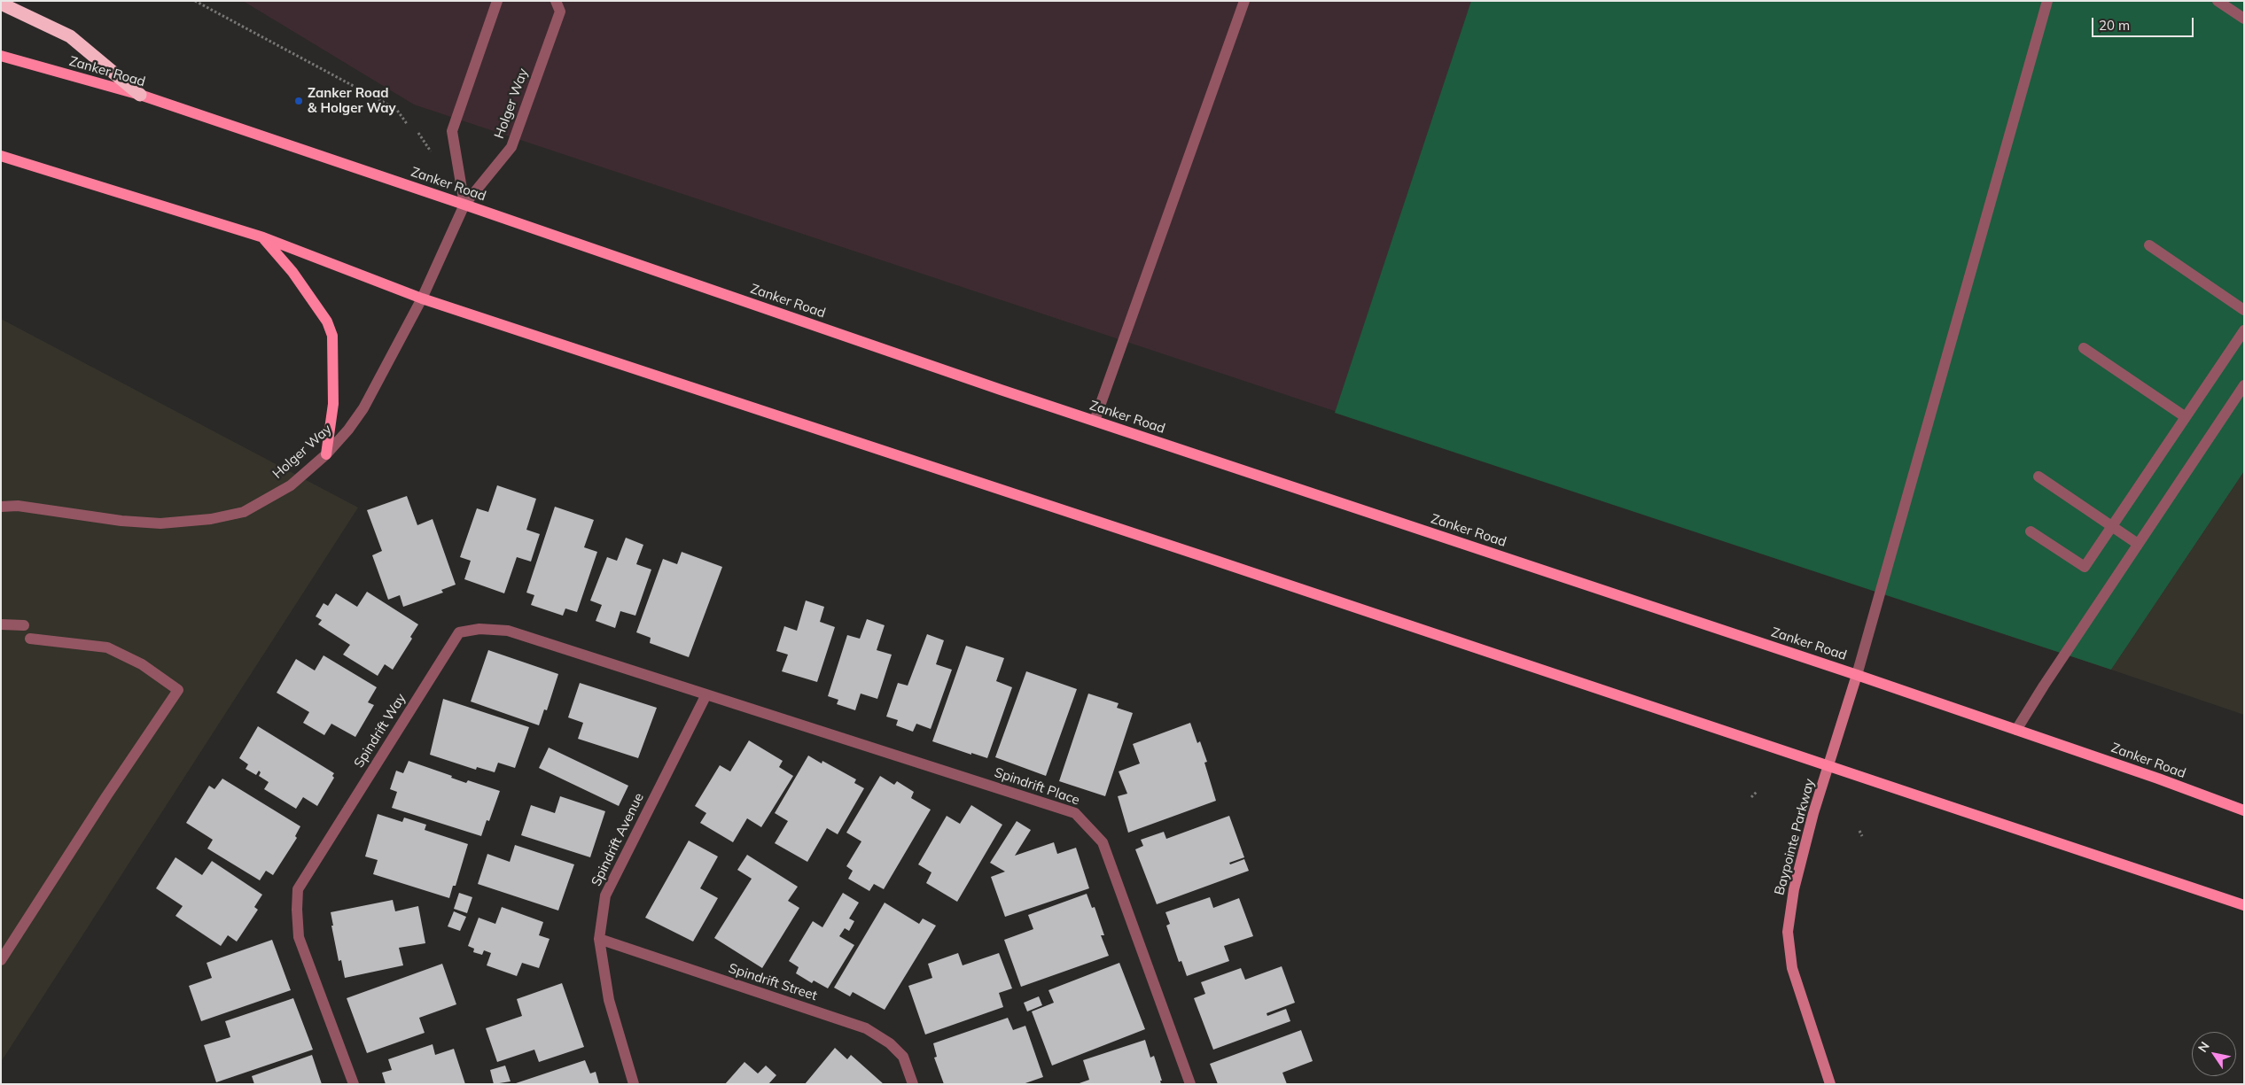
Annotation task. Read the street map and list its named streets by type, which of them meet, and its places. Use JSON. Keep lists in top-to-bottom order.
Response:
{
  "streets": {
    "main road": ["Zanker Road", "Baypointe Parkway"],
    "street": [
      "Holger Way",
      "Spindrift Way",
      "Spindrift Place",
      "Spindrift Avenue",
      "Spindrift Street"
    ]
  },
  "crossings": [
    ["Zanker Road", "Holger Way"],
    ["Zanker Road", "Baypointe Parkway"],
    ["Spindrift Way", "Spindrift Place"],
    ["Spindrift Way", "Spindrift Avenue"],
    ["Spindrift Place", "Spindrift Avenue"],
    ["Spindrift Avenue", "Spindrift Street"]
  ],
  "places": ["Zanker Road & Holger Way"],
  "scale_bar": "20 m",
  "north": "top left"
}
